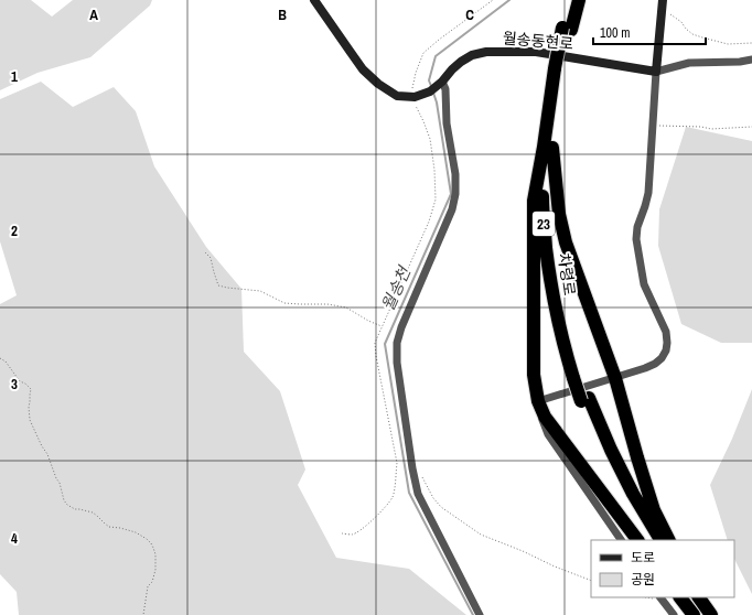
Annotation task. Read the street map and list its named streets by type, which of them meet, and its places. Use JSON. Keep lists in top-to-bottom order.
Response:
{
  "streets": {
    "highway": ["23", "차령로"],
    "street": ["월송동현로"]
  },
  "crossings": [
    ["23", "차령로"]
  ],
  "water": ["월송천"],
  "legend": ["도로", "공원"],
  "scale_bar": "100 m",
  "grid": {
    "columns": ["A", "B", "C"],
    "rows": [
      "1",
      "2",
      "3",
      "4"
    ]
  }
}
